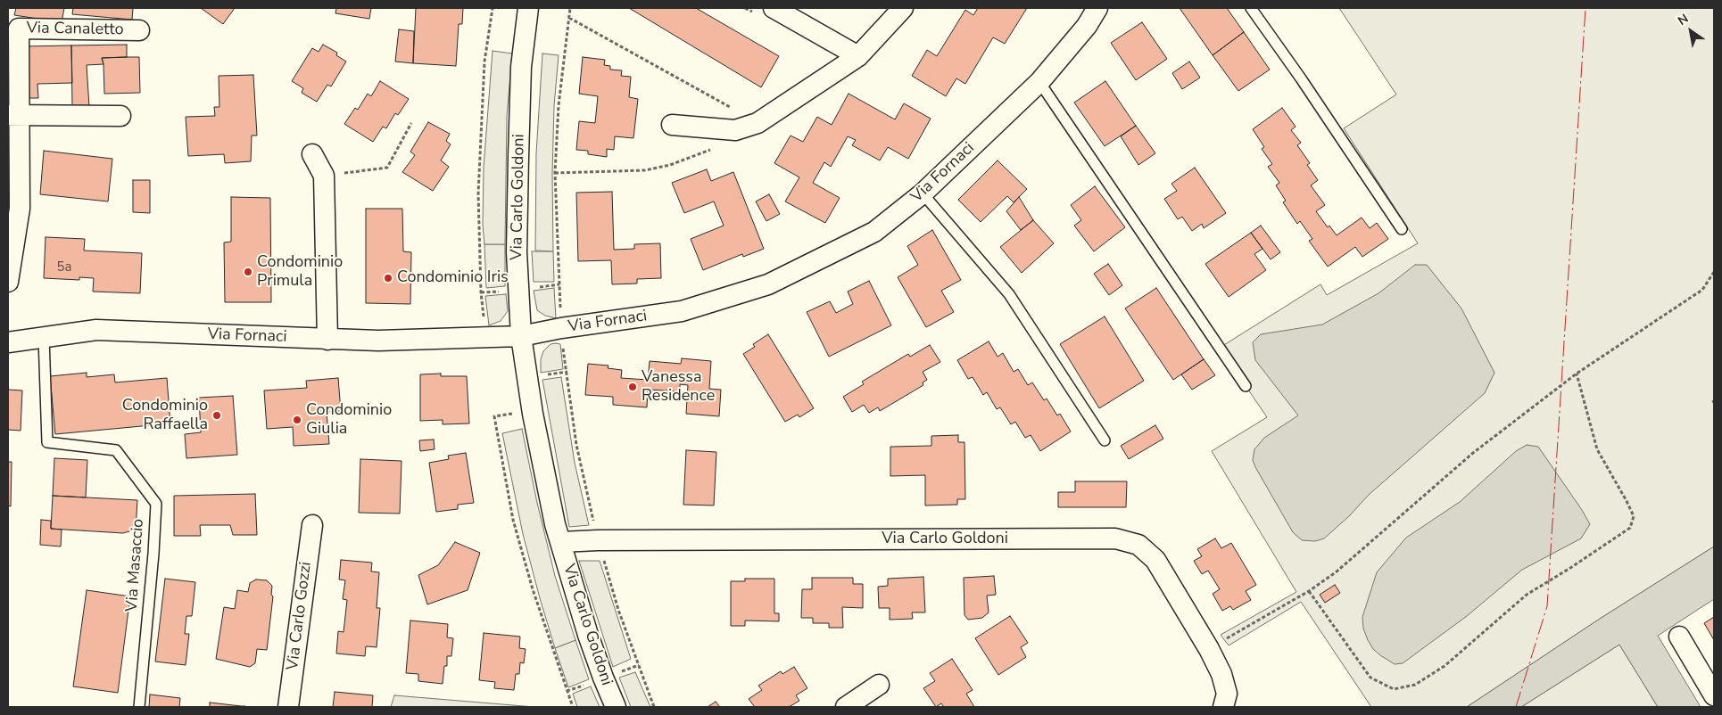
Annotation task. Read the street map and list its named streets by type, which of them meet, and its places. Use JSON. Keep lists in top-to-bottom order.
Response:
{
  "streets": {
    "street": [
      "Via Canaletto",
      "Via Fornaci",
      "Via Carlo Goldoni",
      "Via Carlo Gozzi"
    ],
    "lane": ["Via Masaccio"]
  },
  "crossings": [
    ["Via Fornaci", "Via Carlo Goldoni"],
    ["Via Fornaci", "Via Masaccio"]
  ],
  "places": [
    "Condominio Primula",
    "Condominio Iris",
    "Vanessa Residence",
    "Condominio Raffaella",
    "Condominio Giulia"
  ],
  "house_numbers": ["5a"],
  "north": "top left"
}
